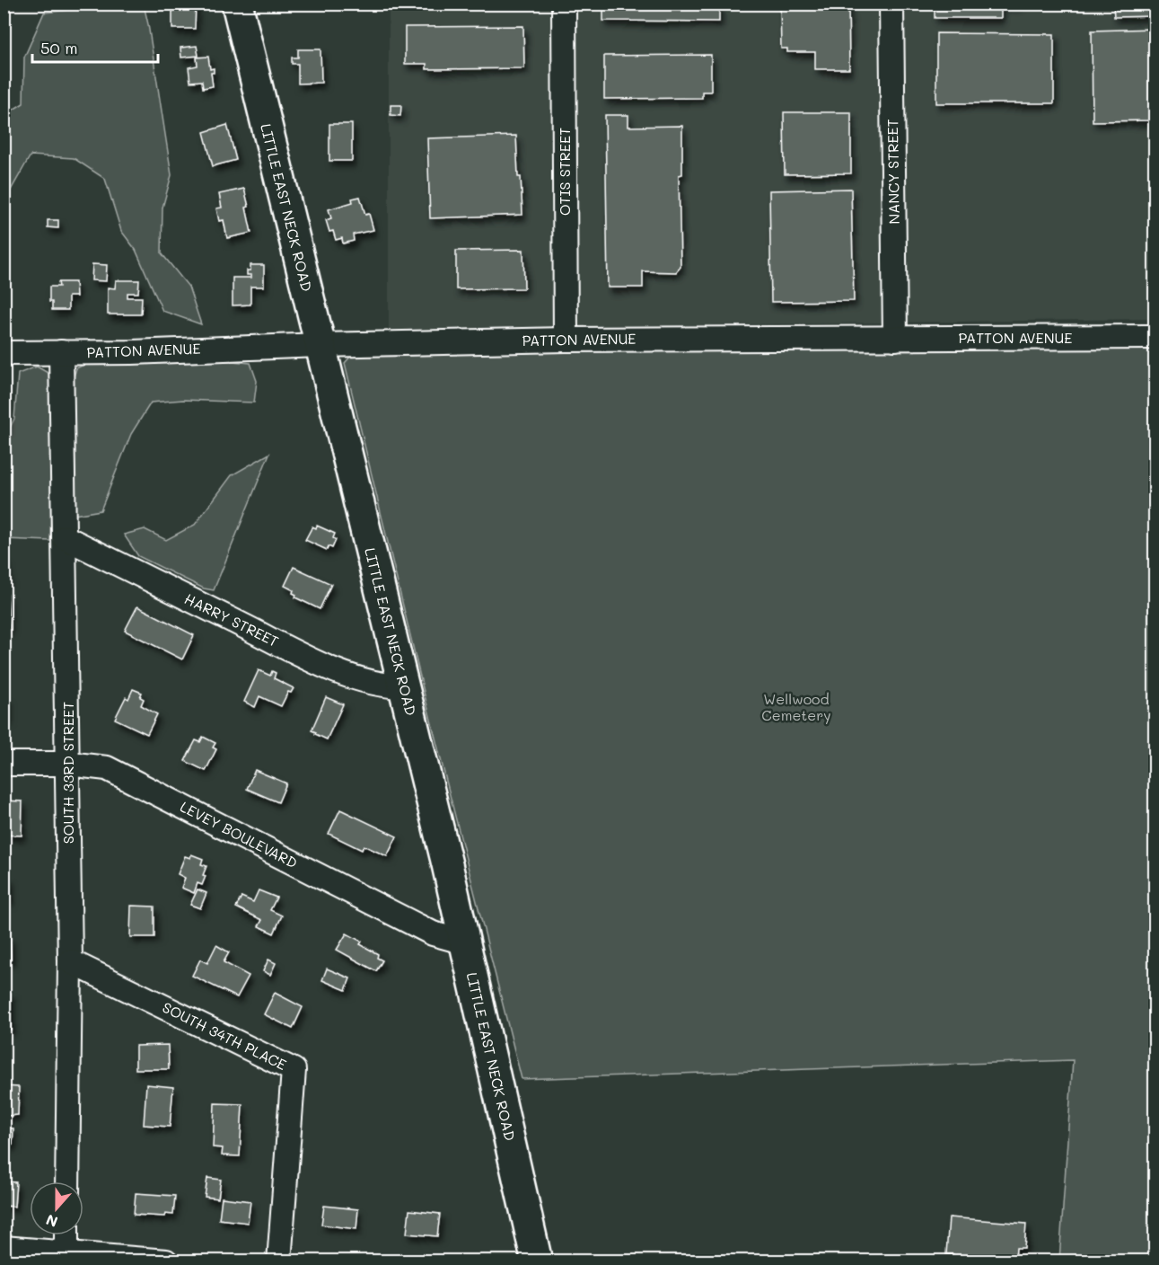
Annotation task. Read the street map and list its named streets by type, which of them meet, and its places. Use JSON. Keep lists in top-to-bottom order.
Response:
{
  "streets": {
    "main road": ["LITTLE EAST NECK ROAD"],
    "street": [
      "OTIS STREET",
      "NANCY STREET",
      "PATTON AVENUE",
      "HARRY STREET",
      "SOUTH 33RD STREET",
      "LEVEY BOULEVARD",
      "SOUTH 34TH PLACE"
    ]
  },
  "crossings": [
    ["OTIS STREET", "PATTON AVENUE"],
    ["NANCY STREET", "PATTON AVENUE"],
    ["LITTLE EAST NECK ROAD", "PATTON AVENUE"],
    ["LITTLE EAST NECK ROAD", "HARRY STREET"],
    ["LITTLE EAST NECK ROAD", "LEVEY BOULEVARD"],
    ["PATTON AVENUE", "SOUTH 33RD STREET"],
    ["HARRY STREET", "SOUTH 33RD STREET"],
    ["SOUTH 33RD STREET", "LEVEY BOULEVARD"],
    ["SOUTH 33RD STREET", "SOUTH 34TH PLACE"]
  ],
  "parks": ["Wellwood Cemetery"],
  "scale_bar": "50 m",
  "north": "bottom"
}
